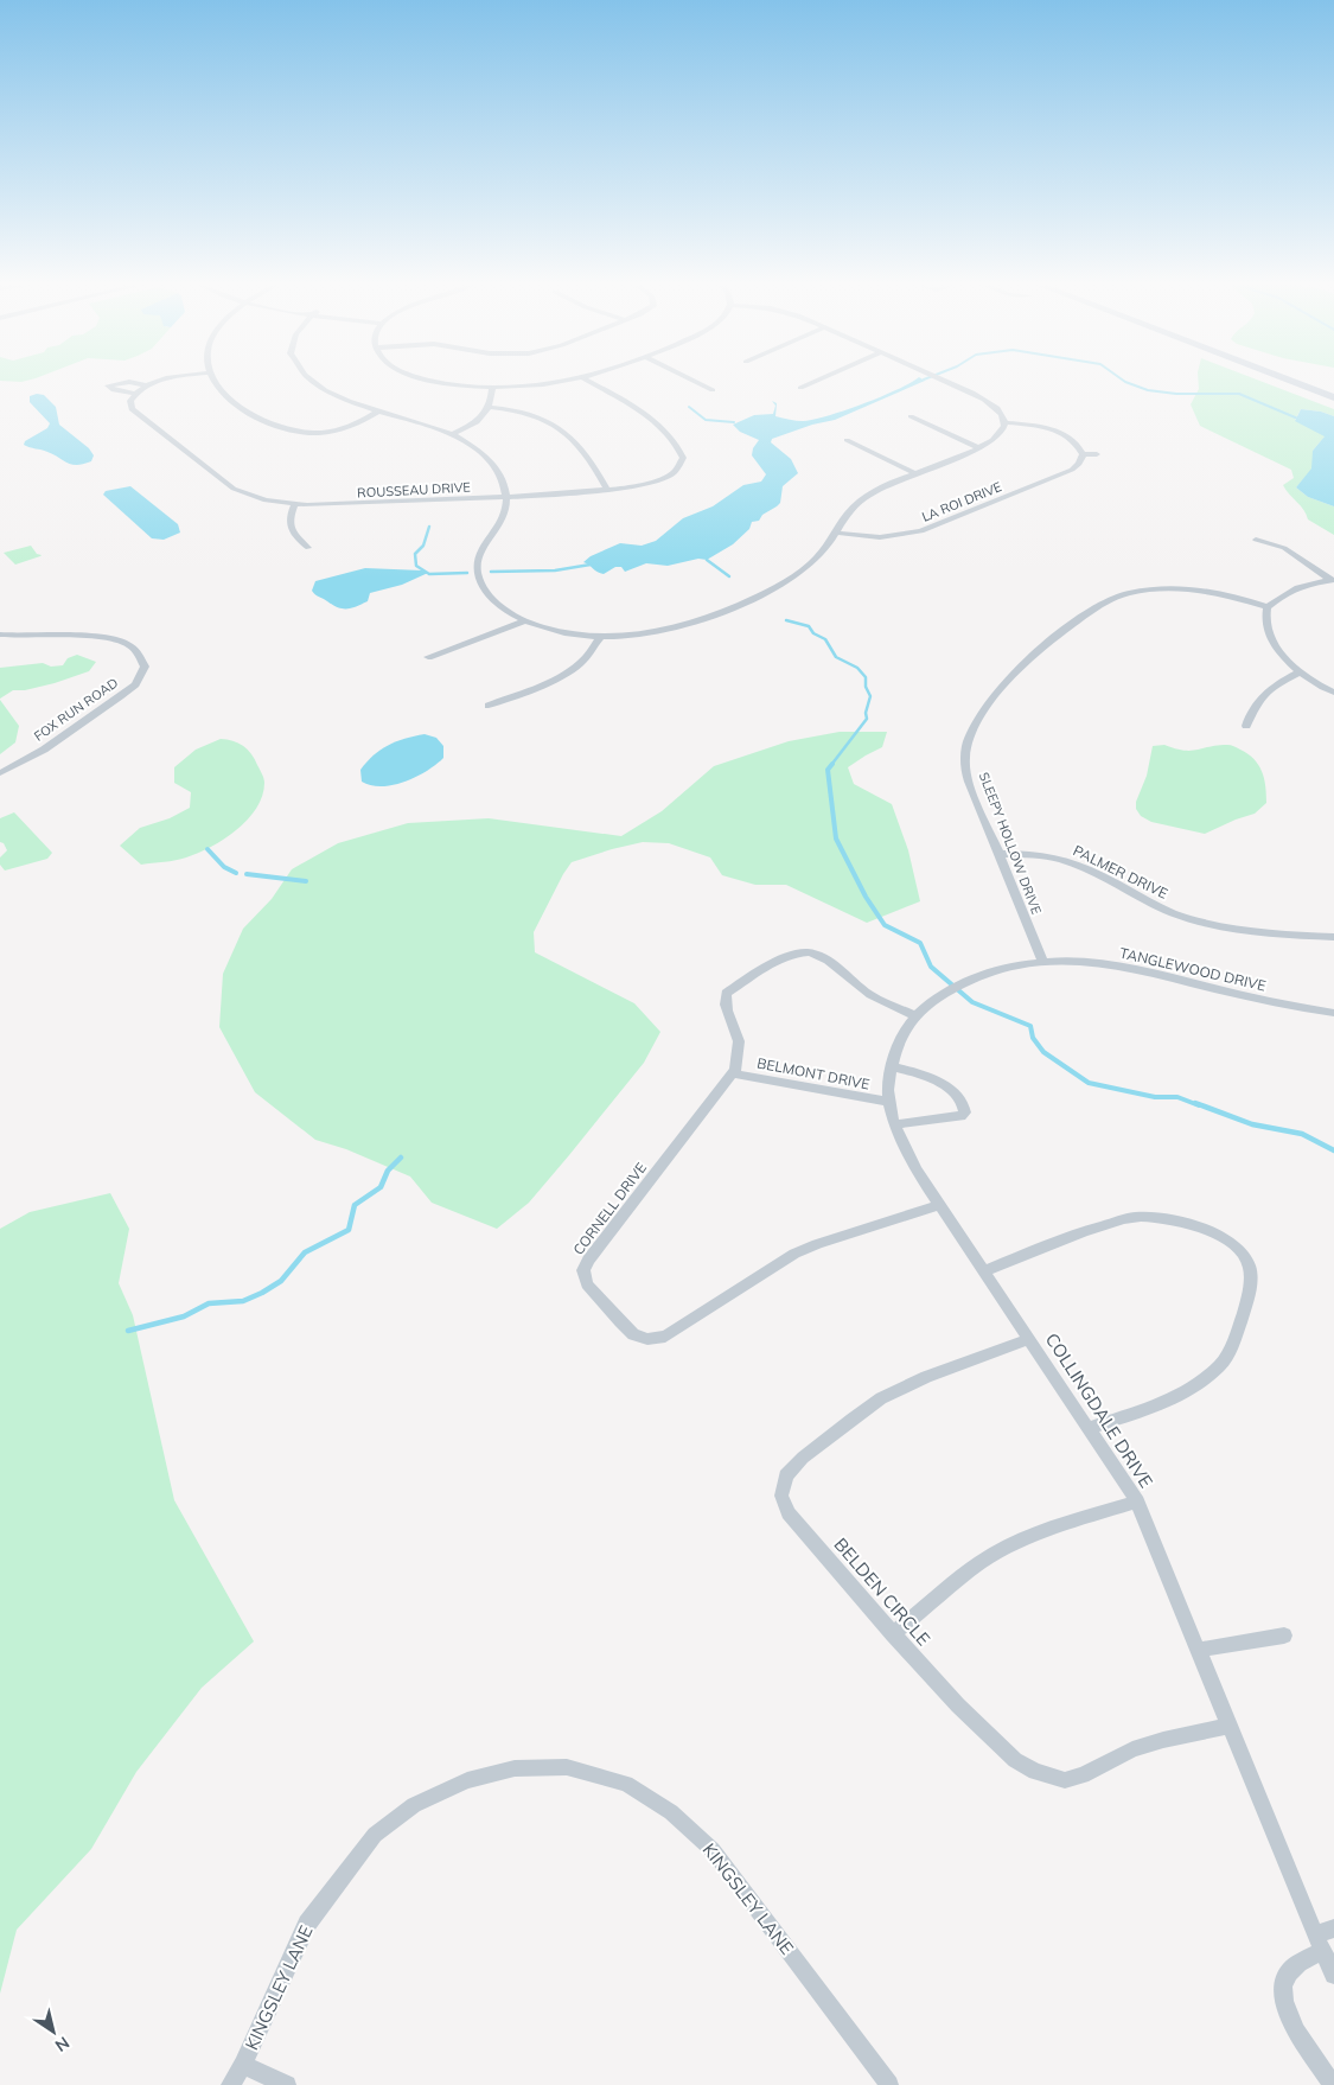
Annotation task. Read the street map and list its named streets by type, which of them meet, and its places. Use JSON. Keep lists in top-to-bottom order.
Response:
{
  "streets": {
    "street": [
      "ROUSSEAU DRIVE",
      "LA ROI DRIVE",
      "FOX RUN ROAD",
      "SLEEPY HOLLOW DRIVE",
      "PALMER DRIVE",
      "TANGLEWOOD DRIVE",
      "BELMONT DRIVE",
      "CORNELL DRIVE",
      "COLLINGDALE DRIVE",
      "BELDEN CIRCLE",
      "KINGSLEY LANE"
    ]
  },
  "crossings": [
    ["SLEEPY HOLLOW DRIVE", "PALMER DRIVE"],
    ["SLEEPY HOLLOW DRIVE", "TANGLEWOOD DRIVE"],
    ["SLEEPY HOLLOW DRIVE", "COLLINGDALE DRIVE"],
    ["TANGLEWOOD DRIVE", "COLLINGDALE DRIVE"],
    ["BELMONT DRIVE", "CORNELL DRIVE"],
    ["BELMONT DRIVE", "COLLINGDALE DRIVE"],
    ["CORNELL DRIVE", "COLLINGDALE DRIVE"],
    ["COLLINGDALE DRIVE", "BELDEN CIRCLE"]
  ],
  "north": "bottom right"
}
